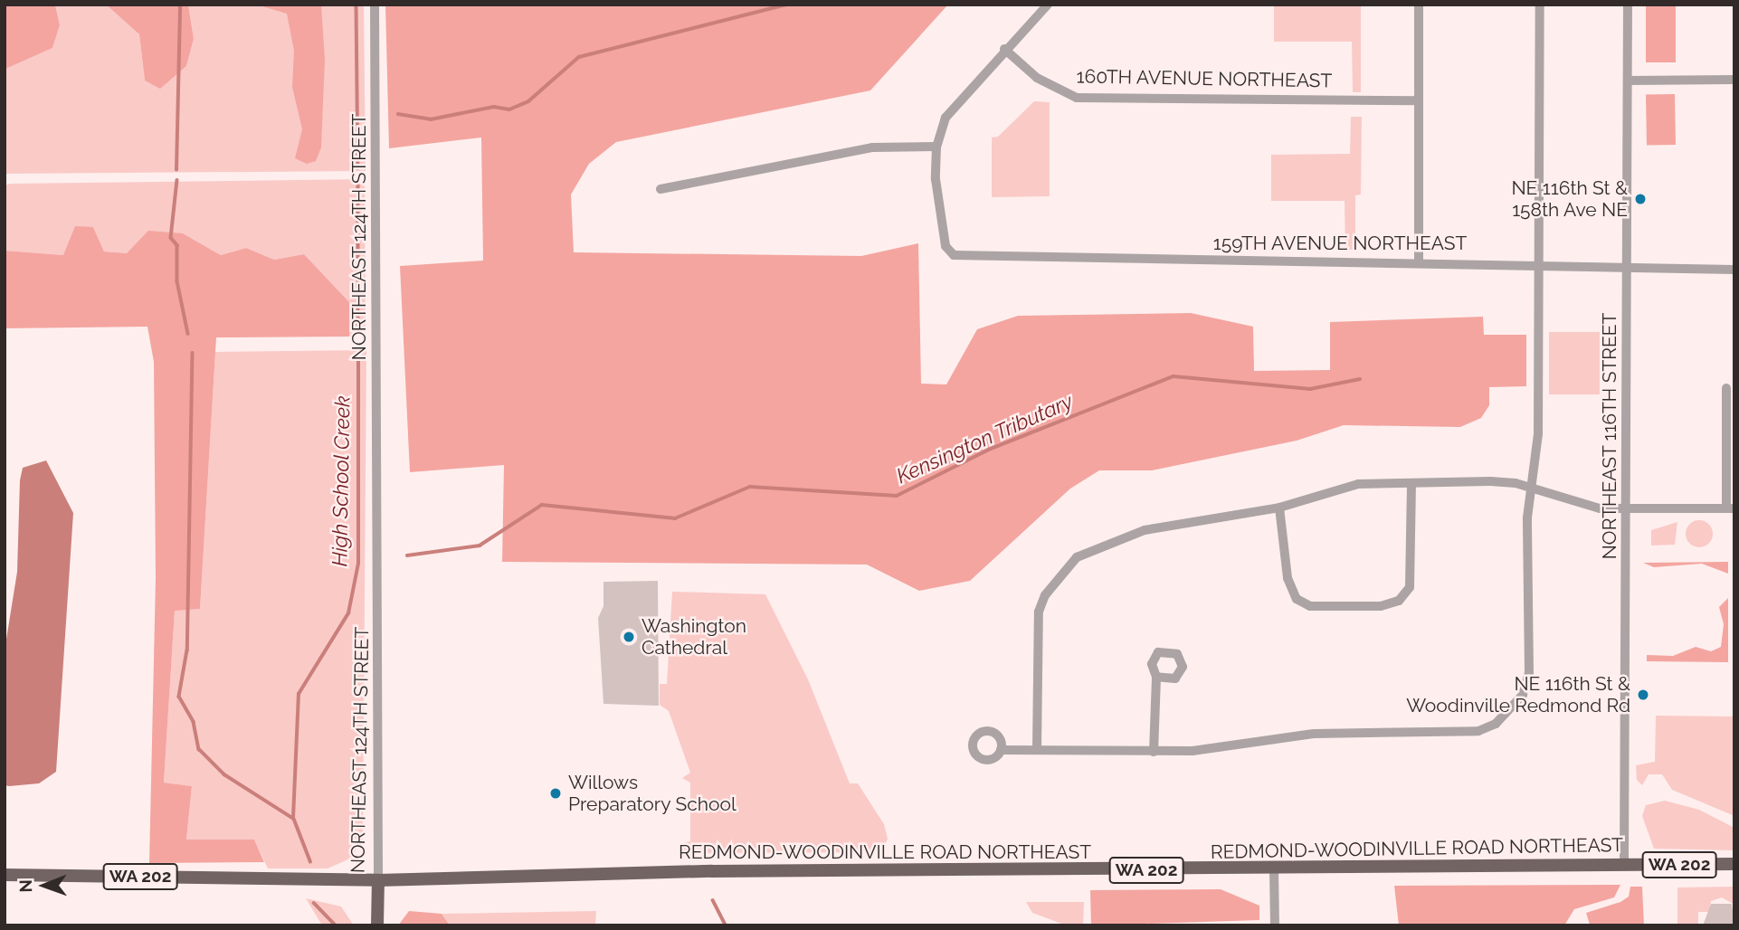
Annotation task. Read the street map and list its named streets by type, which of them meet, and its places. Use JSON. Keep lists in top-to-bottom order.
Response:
{
  "streets": {
    "main road": ["NORTHEAST 124TH STREET", "REDMOND-WOODINVILLE ROAD NORTHEAST", "WA 202"],
    "street": ["160TH AVENUE NORTHEAST", "159TH AVENUE NORTHEAST", "NORTHEAST 116TH STREET"]
  },
  "crossings": [
    ["NORTHEAST 124TH STREET", "REDMOND-WOODINVILLE ROAD NORTHEAST"],
    ["NORTHEAST 124TH STREET", "WA 202"],
    ["159TH AVENUE NORTHEAST", "NORTHEAST 116TH STREET"],
    ["NORTHEAST 116TH STREET", "REDMOND-WOODINVILLE ROAD NORTHEAST"],
    ["REDMOND-WOODINVILLE ROAD NORTHEAST", "WA 202"]
  ],
  "water": ["Kensington Tributary", "High School Creek"],
  "places": [
    "NE 116th St & 158th Ave NE",
    "Washington Cathedral",
    "NE 116th St & Woodinville Redmond Rd",
    "Willows Preparatory School"
  ],
  "north": "left"
}
